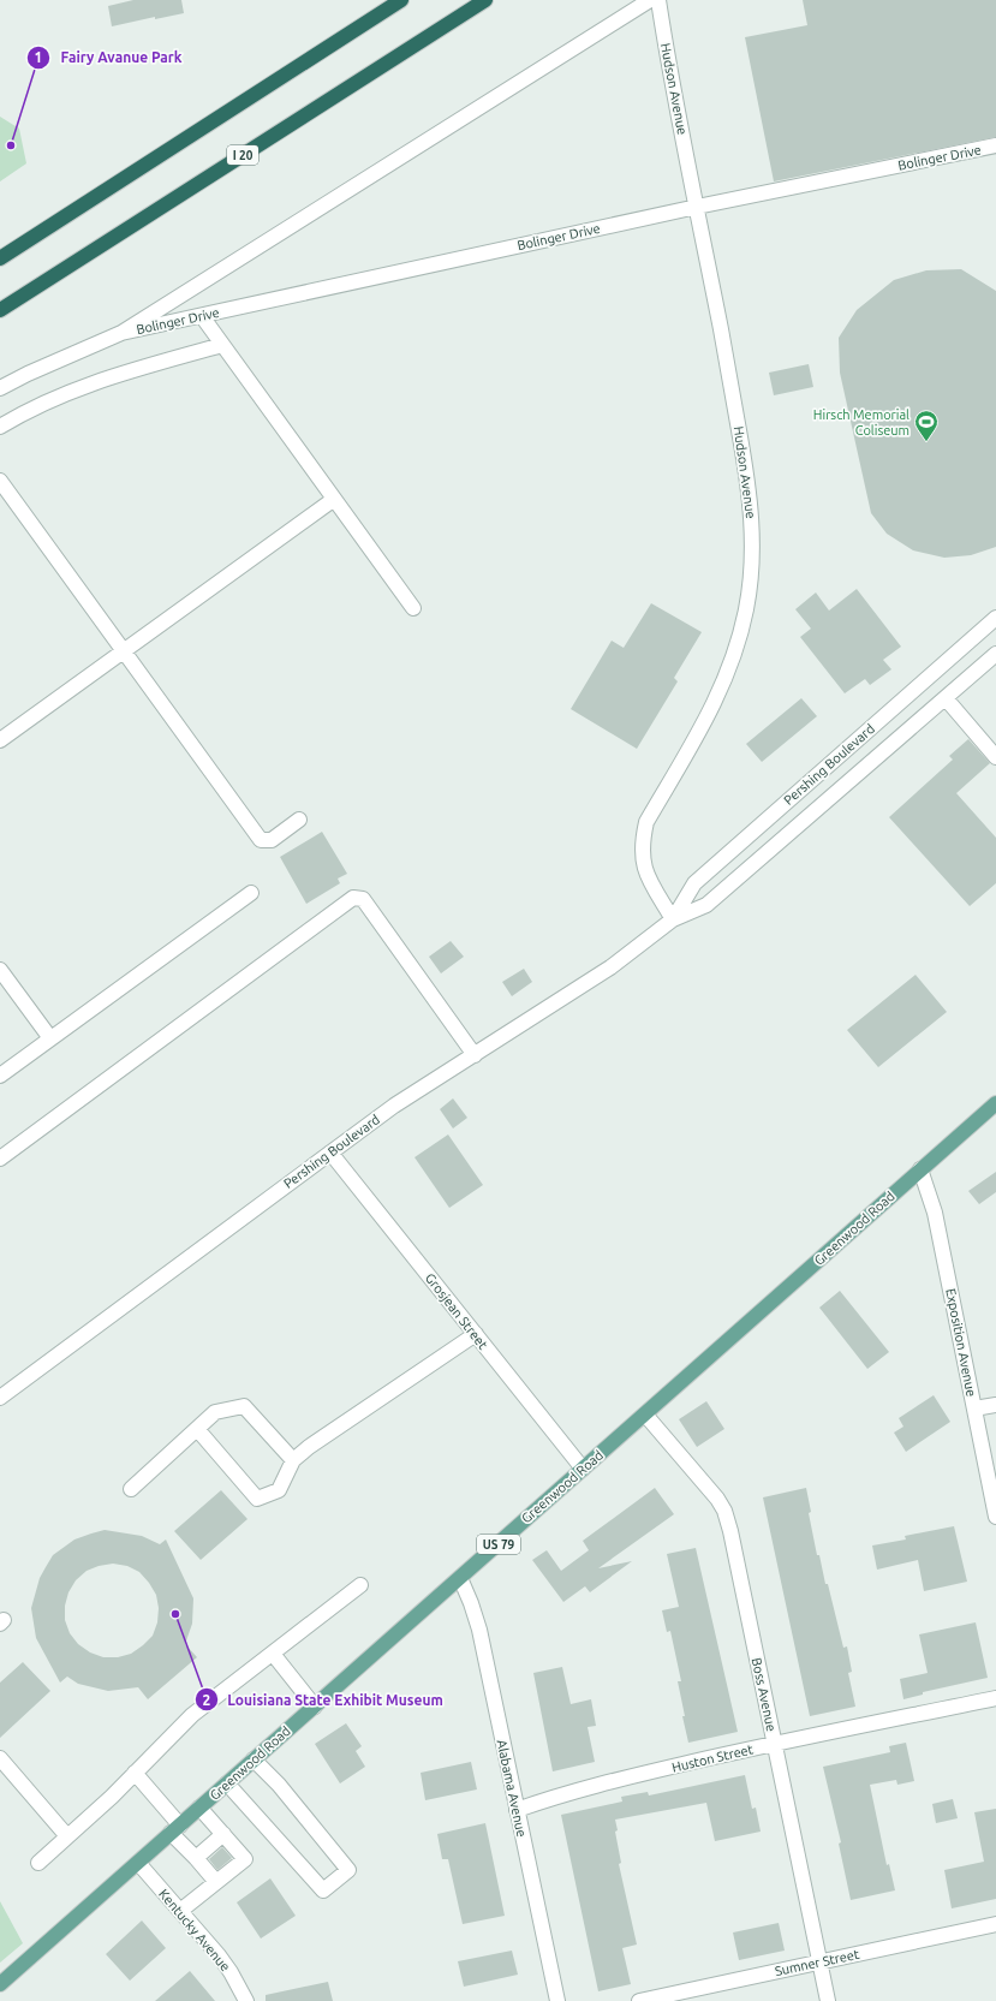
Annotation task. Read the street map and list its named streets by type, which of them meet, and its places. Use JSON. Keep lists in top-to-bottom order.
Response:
{
  "streets": {
    "highway": ["I 20"],
    "main road": ["Greenwood Road", "US 79"],
    "street": [
      "Hudson Avenue",
      "Bolinger Drive",
      "Pershing Boulevard",
      "Grosjean Street",
      "Exposition Avenue",
      "Boss Avenue",
      "Huston Street",
      "Alabama Avenue",
      "Kentucky Avenue",
      "Sumner Street"
    ]
  },
  "crossings": [
    ["Hudson Avenue", "Bolinger Drive"],
    ["Hudson Avenue", "Pershing Boulevard"],
    ["Pershing Boulevard", "Grosjean Street"],
    ["Greenwood Road", "Grosjean Street"],
    ["Greenwood Road", "Exposition Avenue"],
    ["Greenwood Road", "Boss Avenue"],
    ["Greenwood Road", "Alabama Avenue"],
    ["Greenwood Road", "Kentucky Avenue"],
    ["Boss Avenue", "Huston Street"],
    ["Boss Avenue", "Sumner Street"],
    ["Huston Street", "Alabama Avenue"]
  ],
  "places": {
    "other": ["Fairy Avanue Park", "Louisiana State Exhibit Museum"],
    "sports": ["Hirsch Memorial Coliseum"]
  }
}
